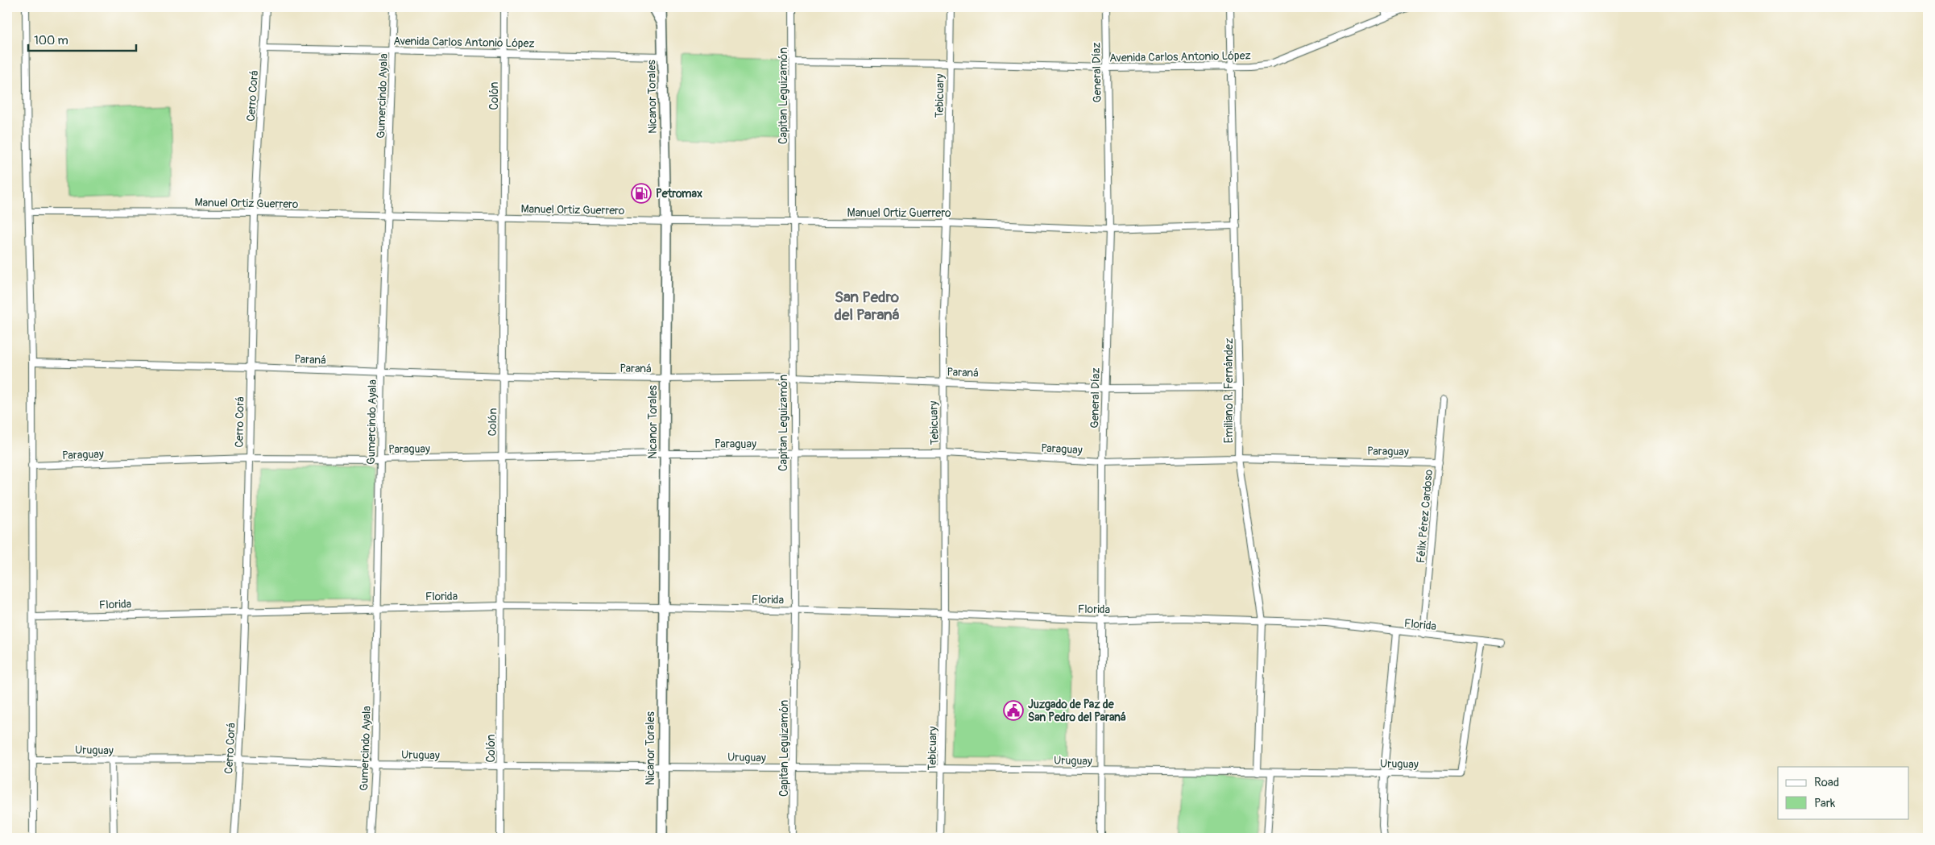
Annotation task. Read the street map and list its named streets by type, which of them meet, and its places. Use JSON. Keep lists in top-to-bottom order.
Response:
{
  "streets": {
    "street": [
      "Avenida Carlos Antonio López",
      "General Díaz",
      "Cerro Corá",
      "Gumercindo Ayala",
      "Colón",
      "Capitan Leguizamón",
      "Tebicuary",
      "Nicanor Torales",
      "Manuel Ortiz Guerrero",
      "Paraná",
      "Emiliano R. Fernández",
      "Paraguay",
      "Félix Pérez Cardoso",
      "Florida",
      "Uruguay"
    ]
  },
  "crossings": [
    ["Avenida Carlos Antonio López", "General Díaz"],
    ["Avenida Carlos Antonio López", "Cerro Corá"],
    ["Avenida Carlos Antonio López", "Gumercindo Ayala"],
    ["Avenida Carlos Antonio López", "Colón"],
    ["Avenida Carlos Antonio López", "Capitan Leguizamón"],
    ["Avenida Carlos Antonio López", "Tebicuary"],
    ["Avenida Carlos Antonio López", "Nicanor Torales"],
    ["Avenida Carlos Antonio López", "Emiliano R. Fernández"],
    ["General Díaz", "Manuel Ortiz Guerrero"],
    ["General Díaz", "Paraná"],
    ["General Díaz", "Paraguay"],
    ["General Díaz", "Florida"],
    ["General Díaz", "Uruguay"],
    ["Cerro Corá", "Manuel Ortiz Guerrero"],
    ["Cerro Corá", "Paraná"],
    ["Cerro Corá", "Paraguay"],
    ["Cerro Corá", "Florida"],
    ["Cerro Corá", "Uruguay"],
    ["Gumercindo Ayala", "Manuel Ortiz Guerrero"],
    ["Gumercindo Ayala", "Paraná"],
    ["Gumercindo Ayala", "Paraguay"],
    ["Gumercindo Ayala", "Florida"],
    ["Gumercindo Ayala", "Uruguay"],
    ["Colón", "Manuel Ortiz Guerrero"],
    ["Colón", "Paraná"],
    ["Colón", "Paraguay"],
    ["Colón", "Florida"],
    ["Colón", "Uruguay"],
    ["Capitan Leguizamón", "Manuel Ortiz Guerrero"],
    ["Capitan Leguizamón", "Paraná"],
    ["Capitan Leguizamón", "Paraguay"],
    ["Capitan Leguizamón", "Florida"],
    ["Capitan Leguizamón", "Uruguay"],
    ["Tebicuary", "Manuel Ortiz Guerrero"],
    ["Tebicuary", "Paraná"],
    ["Tebicuary", "Paraguay"],
    ["Tebicuary", "Florida"],
    ["Tebicuary", "Uruguay"],
    ["Nicanor Torales", "Manuel Ortiz Guerrero"],
    ["Nicanor Torales", "Paraná"],
    ["Nicanor Torales", "Paraguay"],
    ["Nicanor Torales", "Florida"],
    ["Nicanor Torales", "Uruguay"],
    ["Manuel Ortiz Guerrero", "Emiliano R. Fernández"],
    ["Paraná", "Emiliano R. Fernández"],
    ["Emiliano R. Fernández", "Paraguay"],
    ["Emiliano R. Fernández", "Florida"],
    ["Emiliano R. Fernández", "Uruguay"],
    ["Paraguay", "Félix Pérez Cardoso"],
    ["Félix Pérez Cardoso", "Florida"],
    ["Florida", "Uruguay"]
  ],
  "districts": ["San Pedro del Paraná"],
  "places": {
    "fuel station": ["Petromax"],
    "public building": ["Juzgado de Paz de San Pedro del Paraná"]
  },
  "legend": ["Road", "Park"],
  "scale_bar": "100 m"
}
